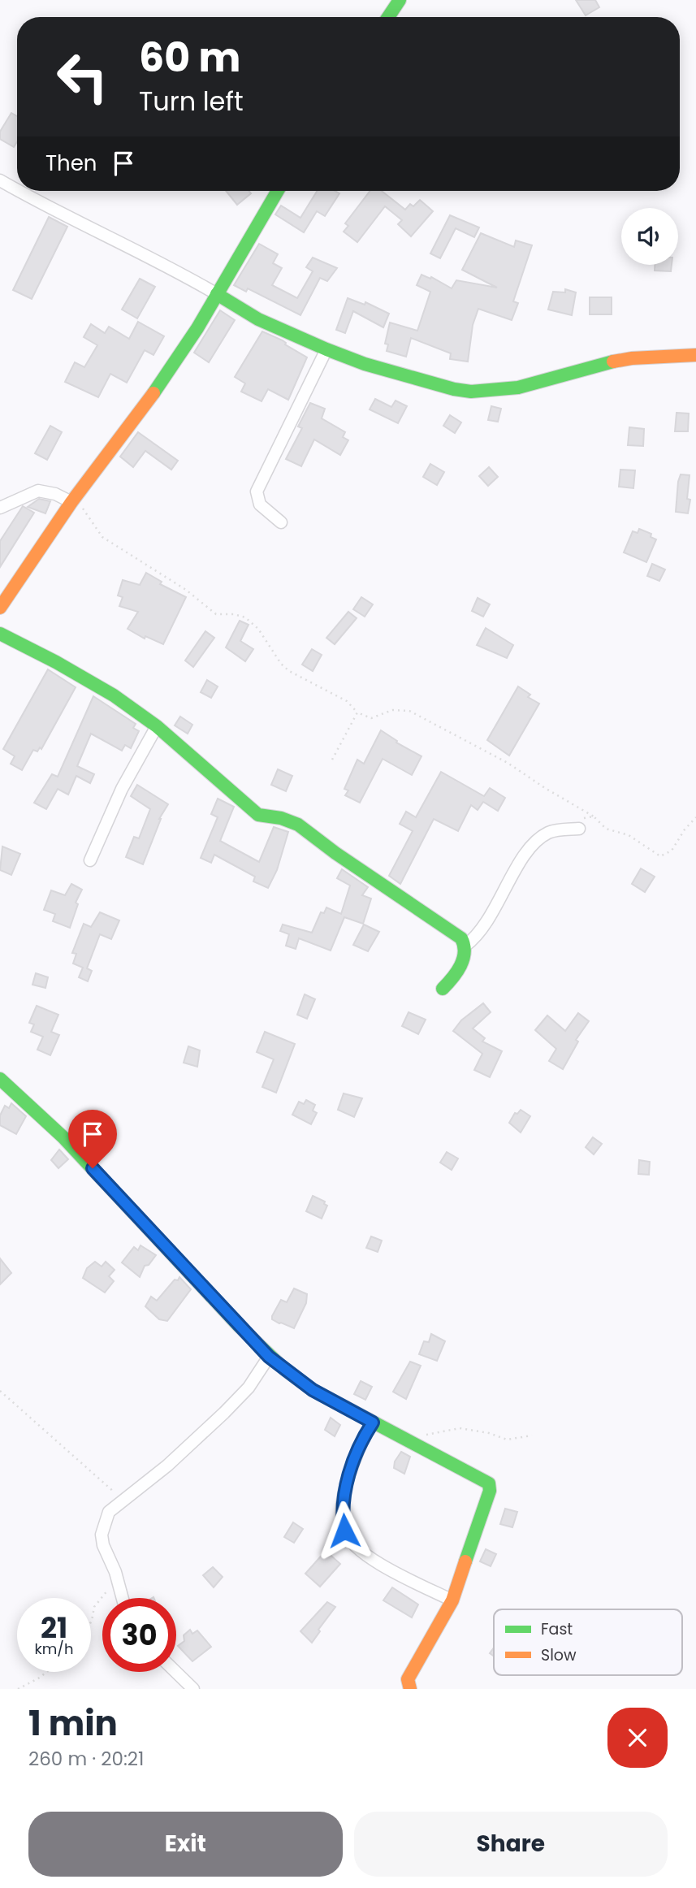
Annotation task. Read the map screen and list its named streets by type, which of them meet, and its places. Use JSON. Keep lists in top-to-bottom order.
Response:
{
  "legend": ["Fast", "Slow"],
  "page": {
    "turn": ["60 m", "Turn left"],
    "then": "Then",
    "speed": "21 km/h",
    "limit": "30",
    "heading": ["1 min", "260 m · 20:21"],
    "buttons": ["Exit", "Share"]
  }
}
